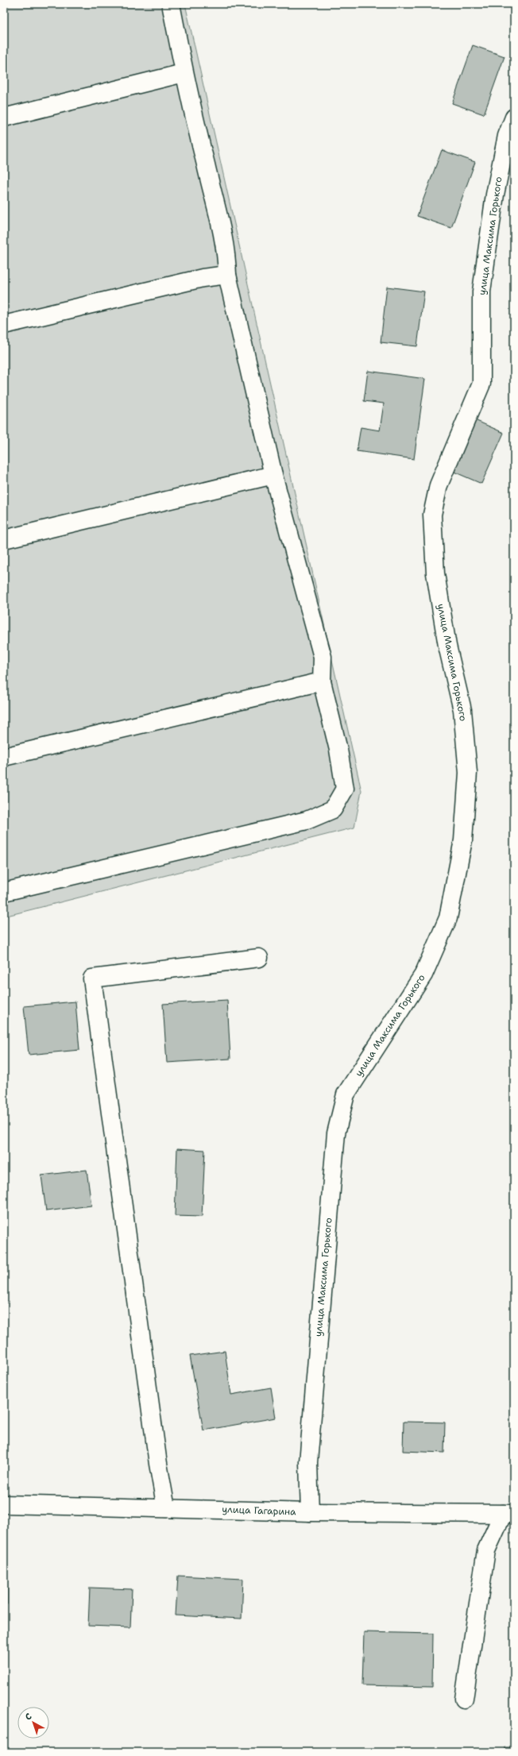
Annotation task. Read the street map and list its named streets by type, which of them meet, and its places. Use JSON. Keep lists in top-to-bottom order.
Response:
{
  "streets": {
    "street": ["улица Максима Горького", "улица Гагарина"]
  },
  "crossings": [
    ["улица Максима Горького", "улица Гагарина"]
  ],
  "north": "top left"
}
